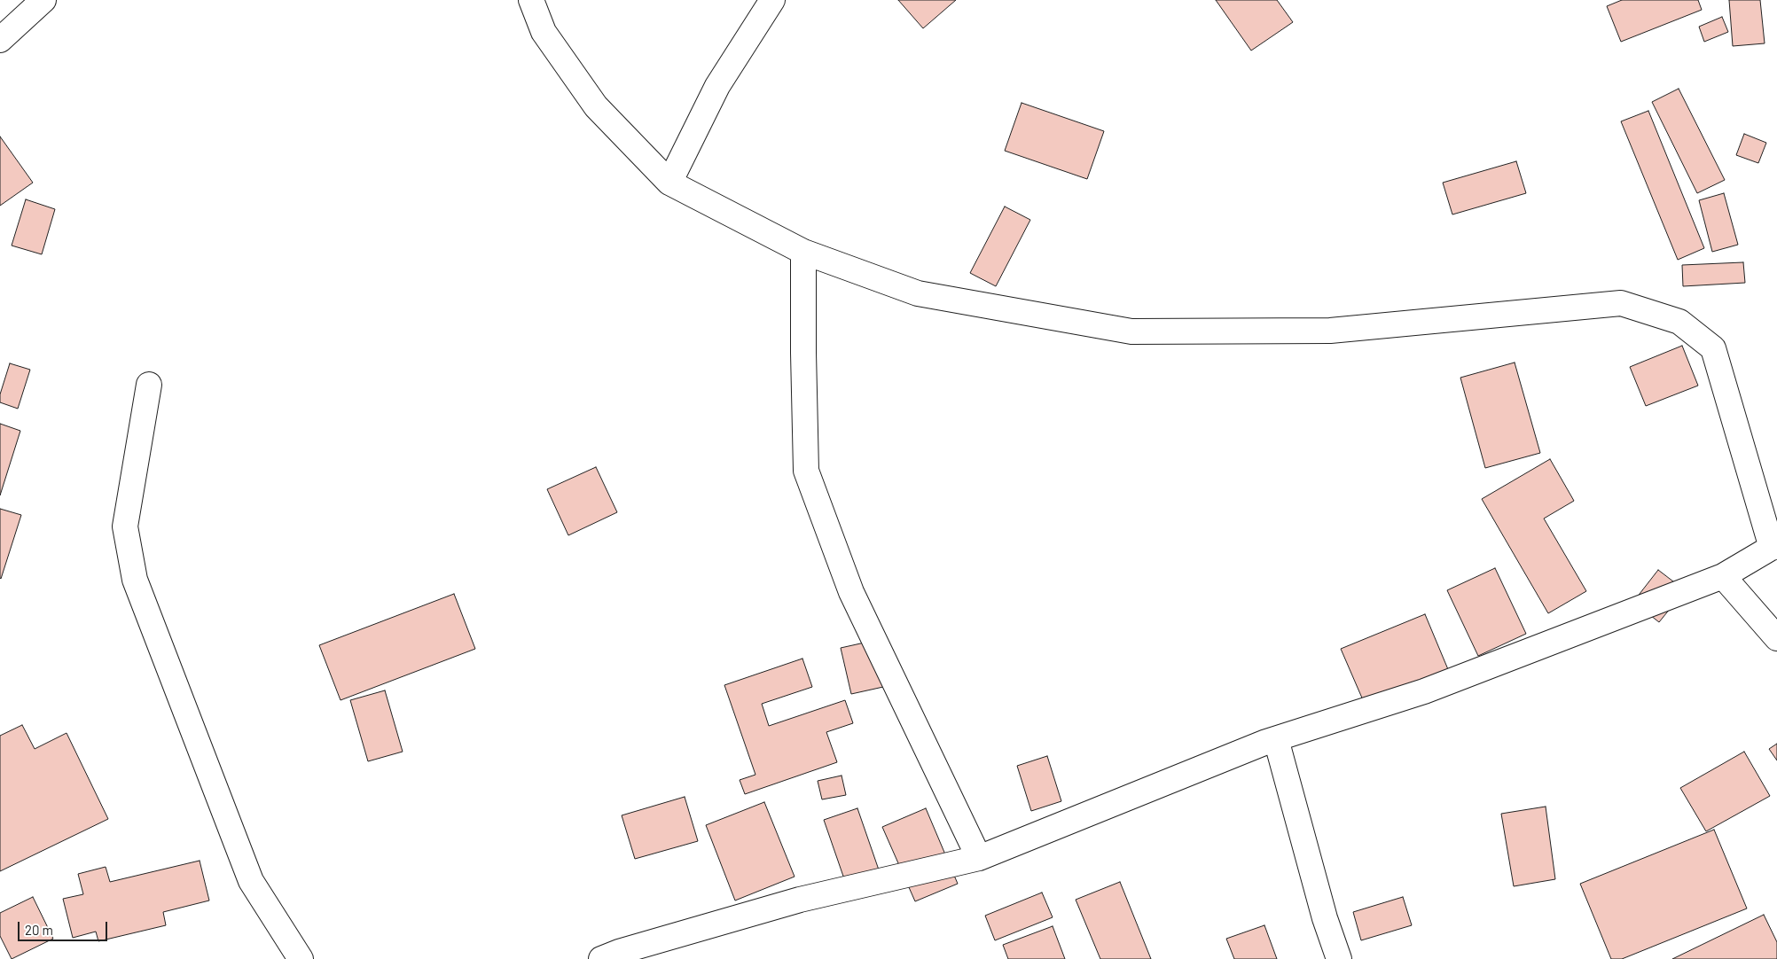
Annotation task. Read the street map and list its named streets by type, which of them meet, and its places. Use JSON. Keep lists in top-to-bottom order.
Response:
{
  "scale_bar": "20 m"
}
